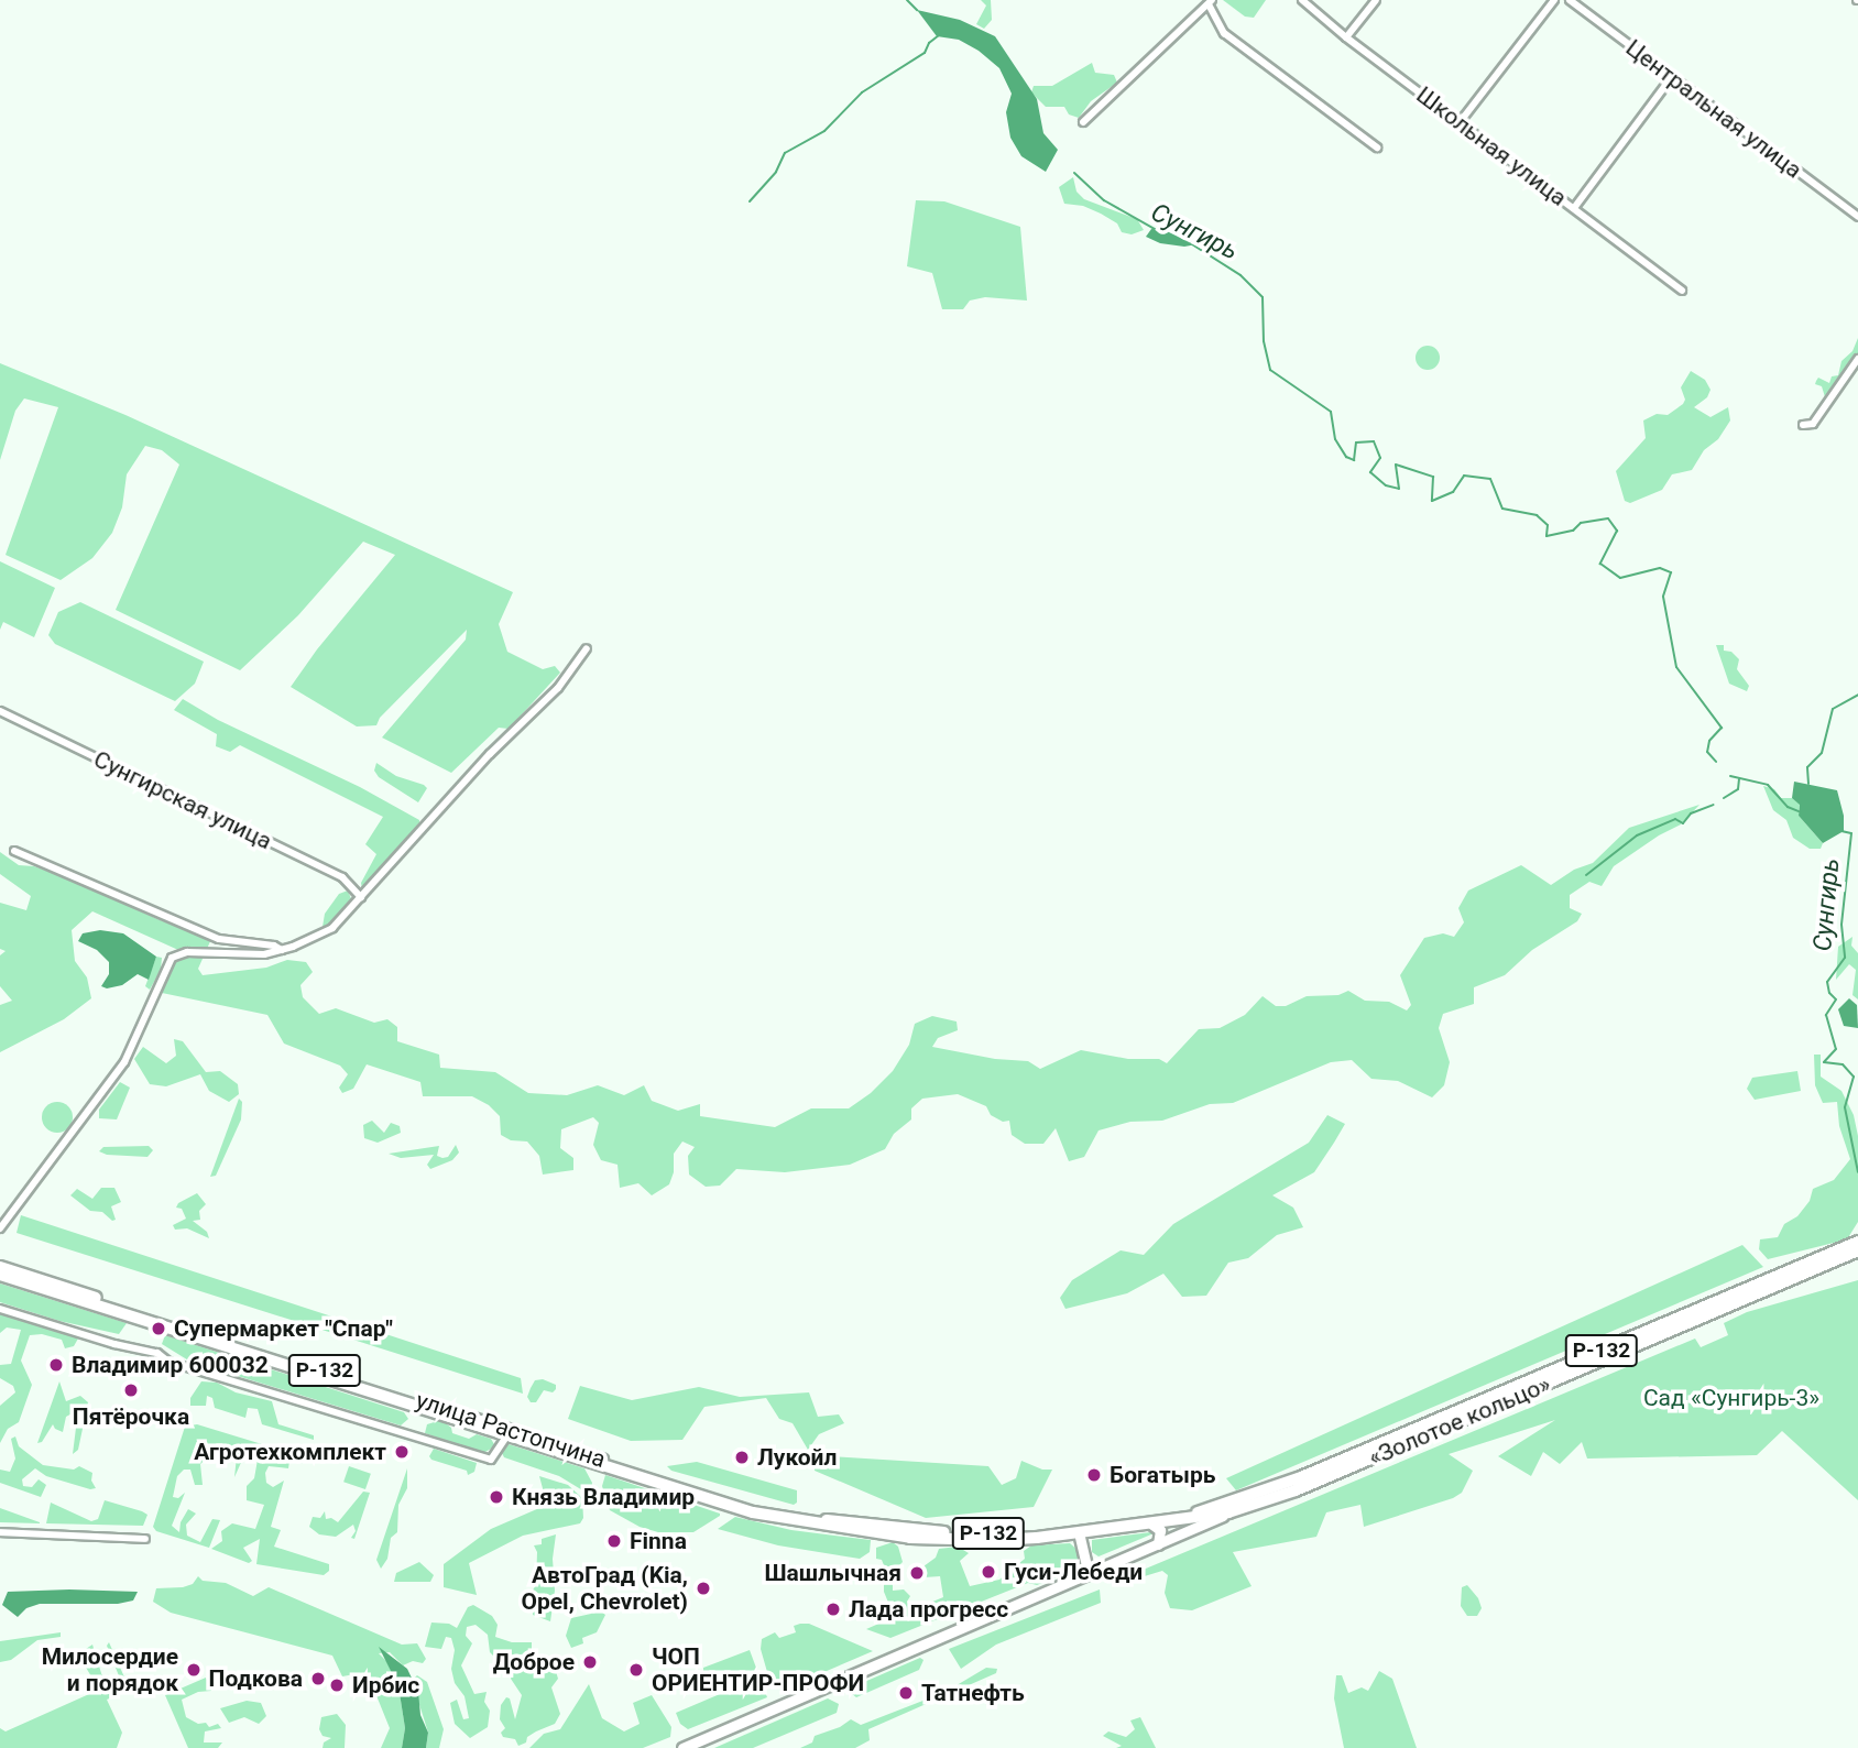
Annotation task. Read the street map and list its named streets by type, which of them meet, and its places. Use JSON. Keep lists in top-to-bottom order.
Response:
{
  "streets": {
    "highway": ["Р-132", "«Золотое кольцо»", "улица Растопчина"],
    "street": ["Центральная улица", "Школьная улица", "Сунгирская улица"]
  },
  "crossings": [
    ["«Золотое кольцо»", "улица Растопчина"]
  ],
  "water": ["Сунгирь"],
  "parks": ["Сад «Сунгирь-3»"],
  "places": [
    "Супермаркет \"Спар\"",
    "Владимир 600032",
    "Пятёрочка",
    "Агротехкомплект",
    "Лукойл",
    "Богатырь",
    "Князь Владимир",
    "Finna",
    "Гуси-Лебеди",
    "Шашлычная",
    "АвтоГрад (Kia, Opel, Chevrolet)",
    "Лада прогресс",
    "Доброе",
    "Милосердие и порядок",
    "ЧОП ОРИЕНТИР-ПРОФИ",
    "Подкова",
    "Ирбис",
    "Татнефть"
  ]
}
